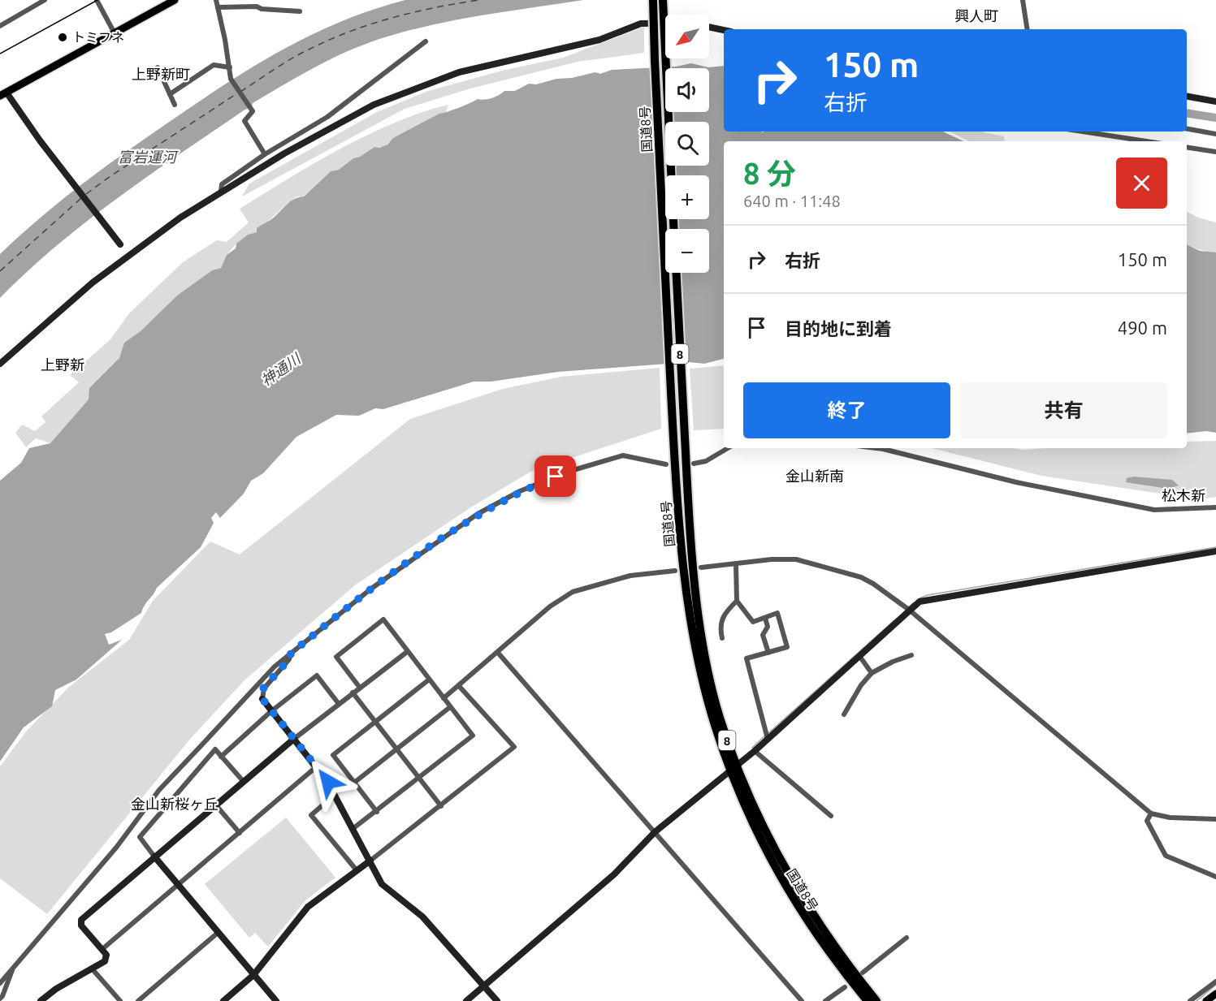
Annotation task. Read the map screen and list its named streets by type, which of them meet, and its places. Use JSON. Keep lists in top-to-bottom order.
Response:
{
  "streets": {
    "highway": ["国道8号", "8"]
  },
  "districts": [
    "興人町",
    "上野新町",
    "上野新",
    "金山新南",
    "松木新",
    "金山新桜ヶ丘"
  ],
  "water": ["富岩運河", "神通川"],
  "places": ["トミフネ"],
  "north": "bottom left",
  "page": {
    "map_buttons": ["+", "−"],
    "turn": ["150 m", "右折"],
    "heading": ["8 分", "640 m · 11:48"],
    "list": [
      {
        "name": "右折",
        "value": "150 m"
      },
      {
        "name": "目的地に到着",
        "value": "490 m"
      }
    ],
    "buttons": ["終了", "共有"]
  }
}
